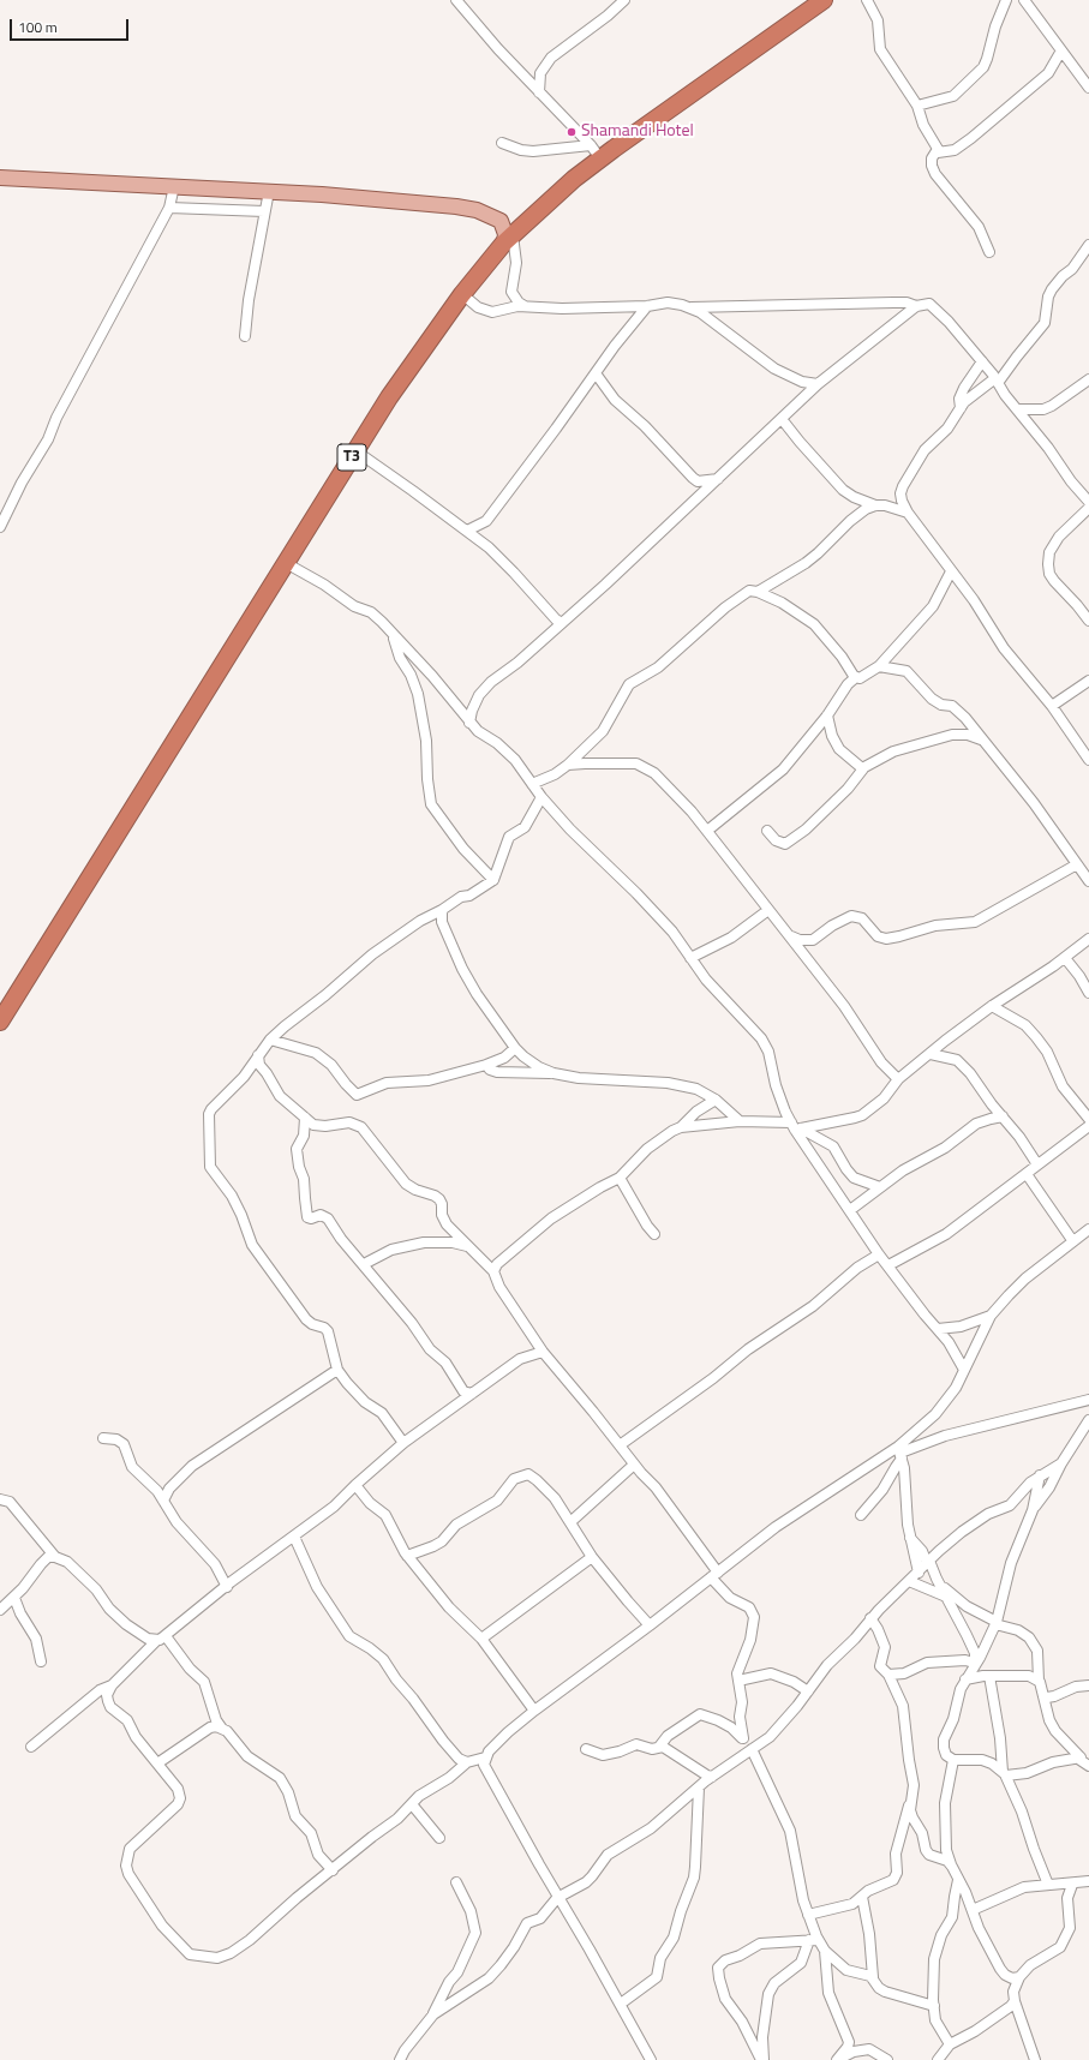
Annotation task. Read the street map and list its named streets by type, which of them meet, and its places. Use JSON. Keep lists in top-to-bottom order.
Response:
{
  "streets": {
    "highway": ["T3"]
  },
  "places": ["Shamandi Hotel"],
  "scale_bar": "100 m"
}
